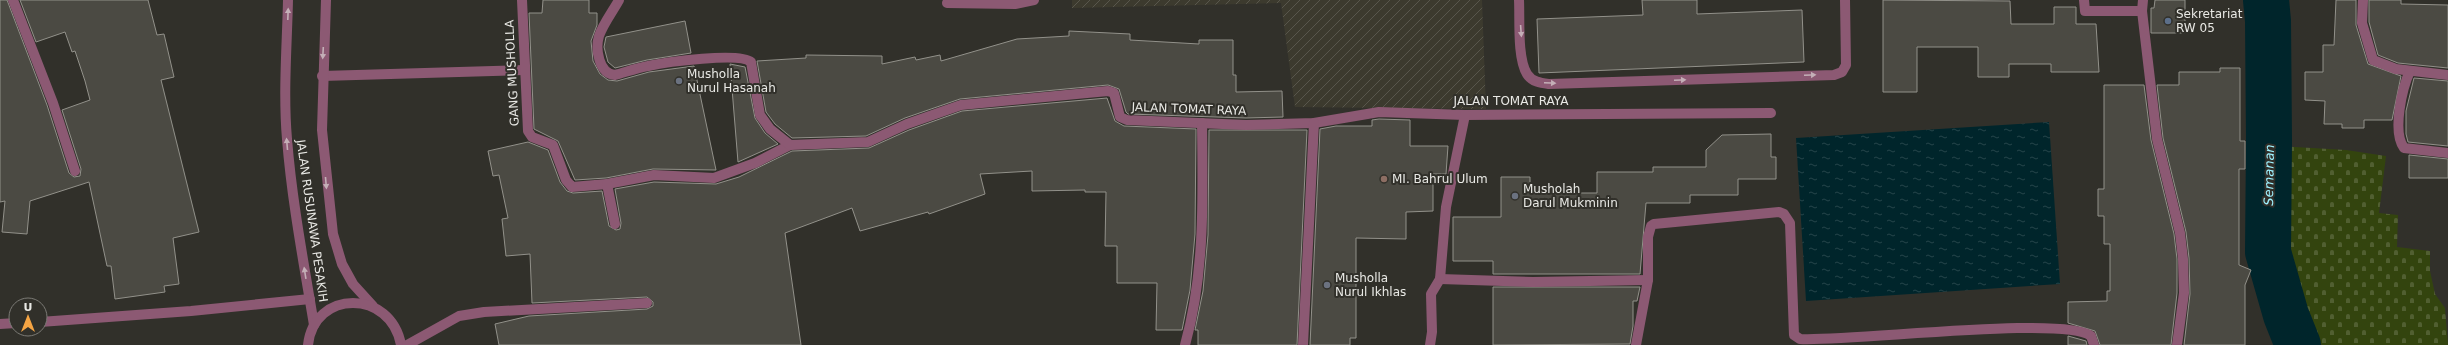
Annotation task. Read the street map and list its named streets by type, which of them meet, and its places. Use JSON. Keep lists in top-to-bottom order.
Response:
{
  "streets": {
    "street": ["GANG MUSHOLLA", "JALAN TOMAT RAYA", "JALAN RUSUNAWA PESAKIH"]
  },
  "crossings": [
    ["GANG MUSHOLLA", "JALAN TOMAT RAYA"]
  ],
  "water": ["Semanan"],
  "places": [
    "Sekretariat RW 05",
    "Musholla Nurul Hasanah",
    "MI. Bahrul Ulum",
    "Musholah Darul Mukminin",
    "Musholla Nurul Ikhlas"
  ],
  "north": "top"
}
